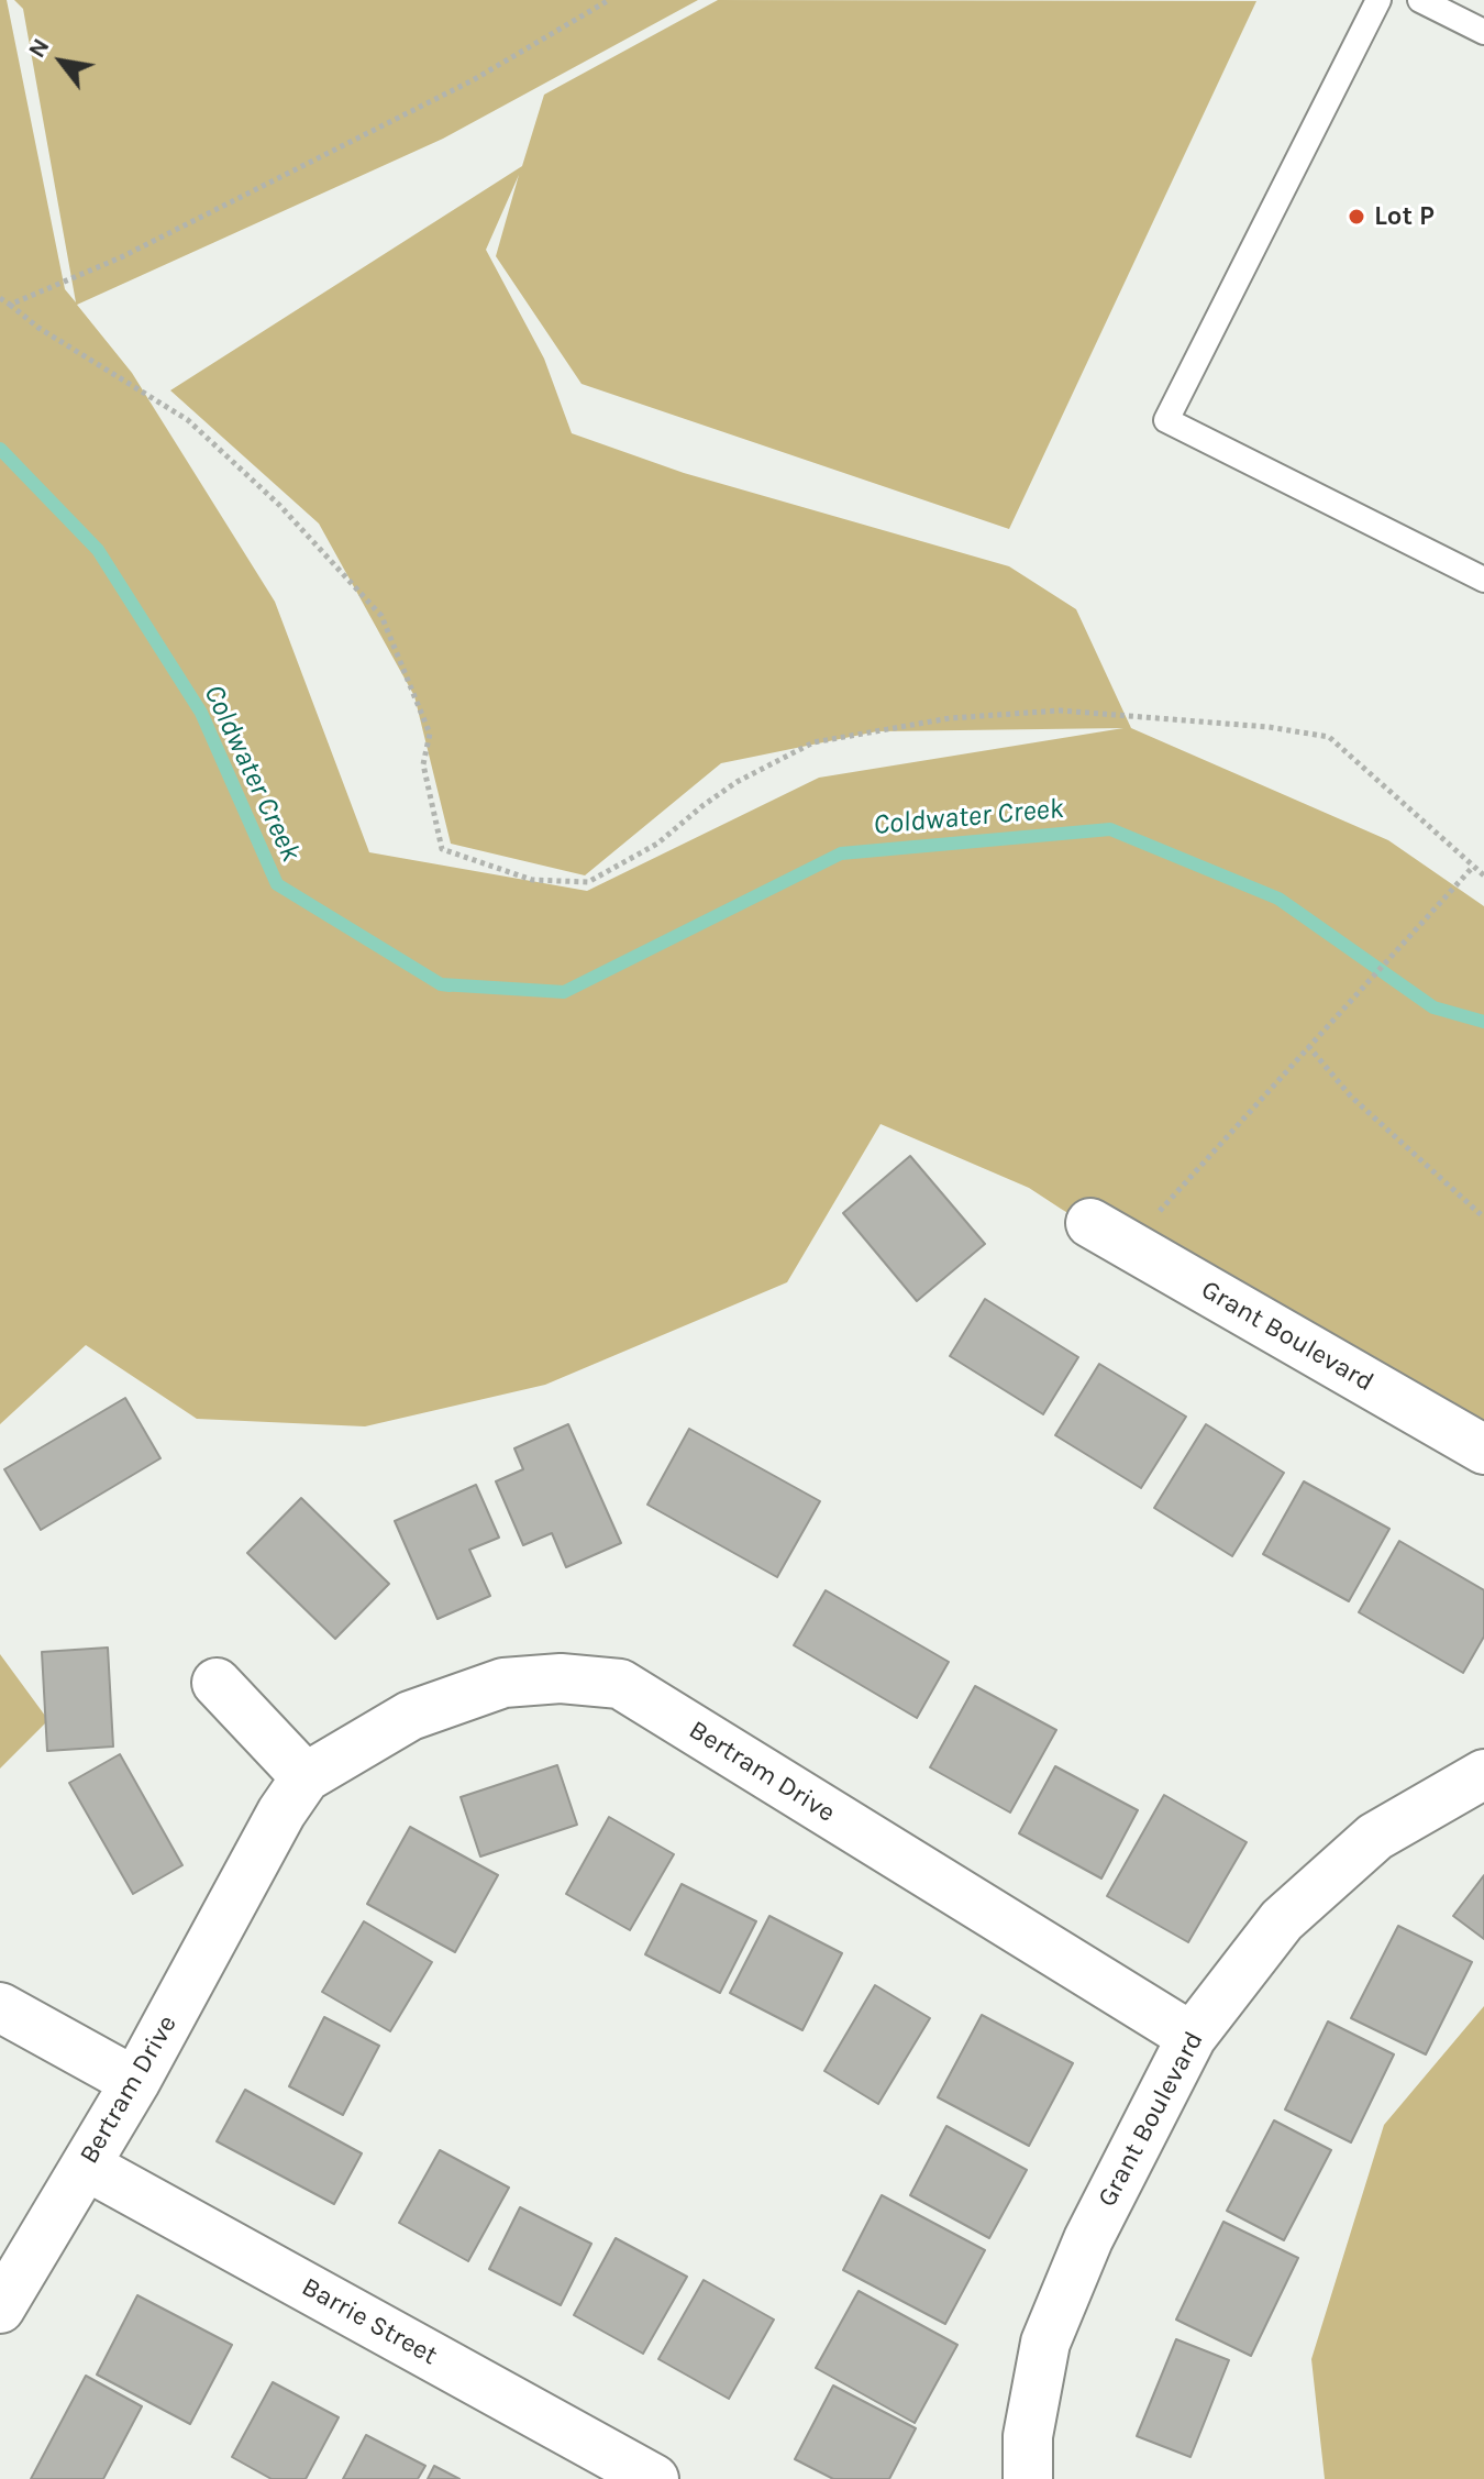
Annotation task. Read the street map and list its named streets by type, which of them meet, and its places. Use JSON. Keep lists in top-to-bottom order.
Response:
{
  "streets": {
    "street": ["Grant Boulevard", "Bertram Drive", "Barrie Street"]
  },
  "crossings": [
    ["Grant Boulevard", "Bertram Drive"],
    ["Bertram Drive", "Barrie Street"]
  ],
  "water": ["Coldwater Creek"],
  "places": ["Lot P"],
  "north": "top left"
}
